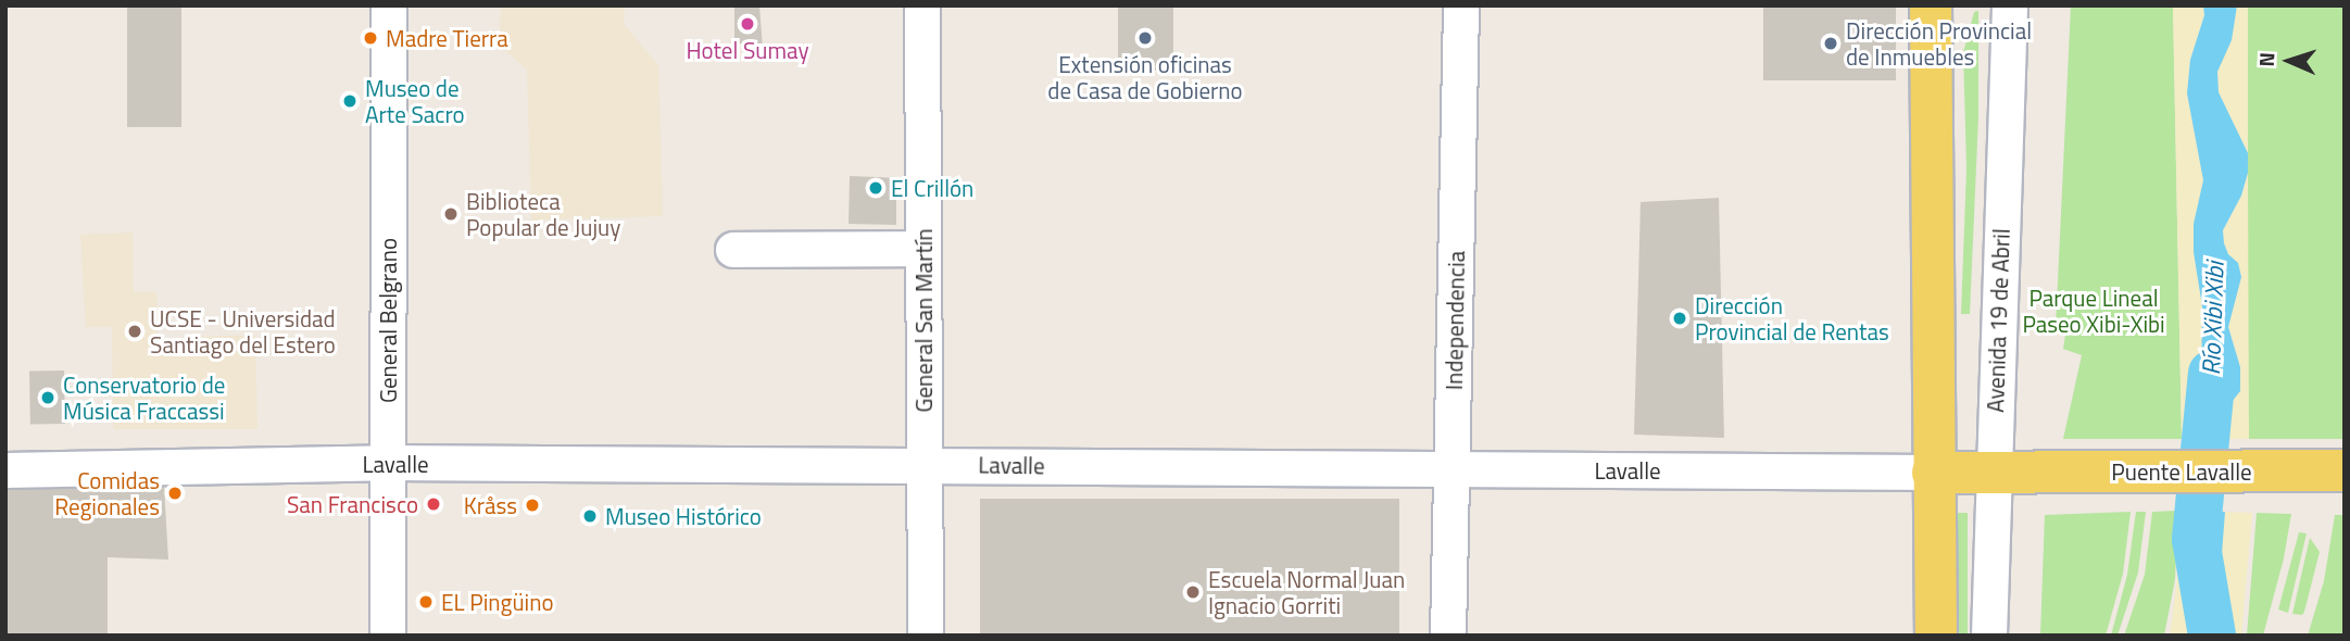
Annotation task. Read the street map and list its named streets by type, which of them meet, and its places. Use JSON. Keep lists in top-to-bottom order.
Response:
{
  "streets": {
    "main road": ["Lavalle", "Puente Lavalle"],
    "street": [
      "General Belgrano",
      "General San Martín",
      "Independencia",
      "Avenida 19 de Abril"
    ]
  },
  "crossings": [
    ["General Belgrano", "Lavalle"],
    ["General San Martín", "Lavalle"],
    ["Independencia", "Lavalle"],
    ["Avenida 19 de Abril", "Lavalle"],
    ["Avenida 19 de Abril", "Puente Lavalle"],
    ["Lavalle", "Puente Lavalle"]
  ],
  "water": ["Río Xibi Xibi"],
  "parks": ["Parque Lineal Paseo Xibi-Xibi"],
  "places": [
    "Hotel Sumay",
    "Madre Tierra",
    "Extensión oficinas de Casa de Gobierno",
    "Dirección Provincial de Inmuebles",
    "Museo de Arte Sacro",
    "El Crillón",
    "Biblioteca Popular de Jujuy",
    "Dirección Provincial de Rentas",
    "UCSE - Universidad Santiago del Estero",
    "Conservatorio de Música Fraccassi",
    "Comidas Regionales",
    "San Francisco",
    "Kråss",
    "Museo Histórico",
    "Escuela Normal Juan Ignacio Gorriti",
    "EL Pingüino"
  ],
  "north": "left"
}
